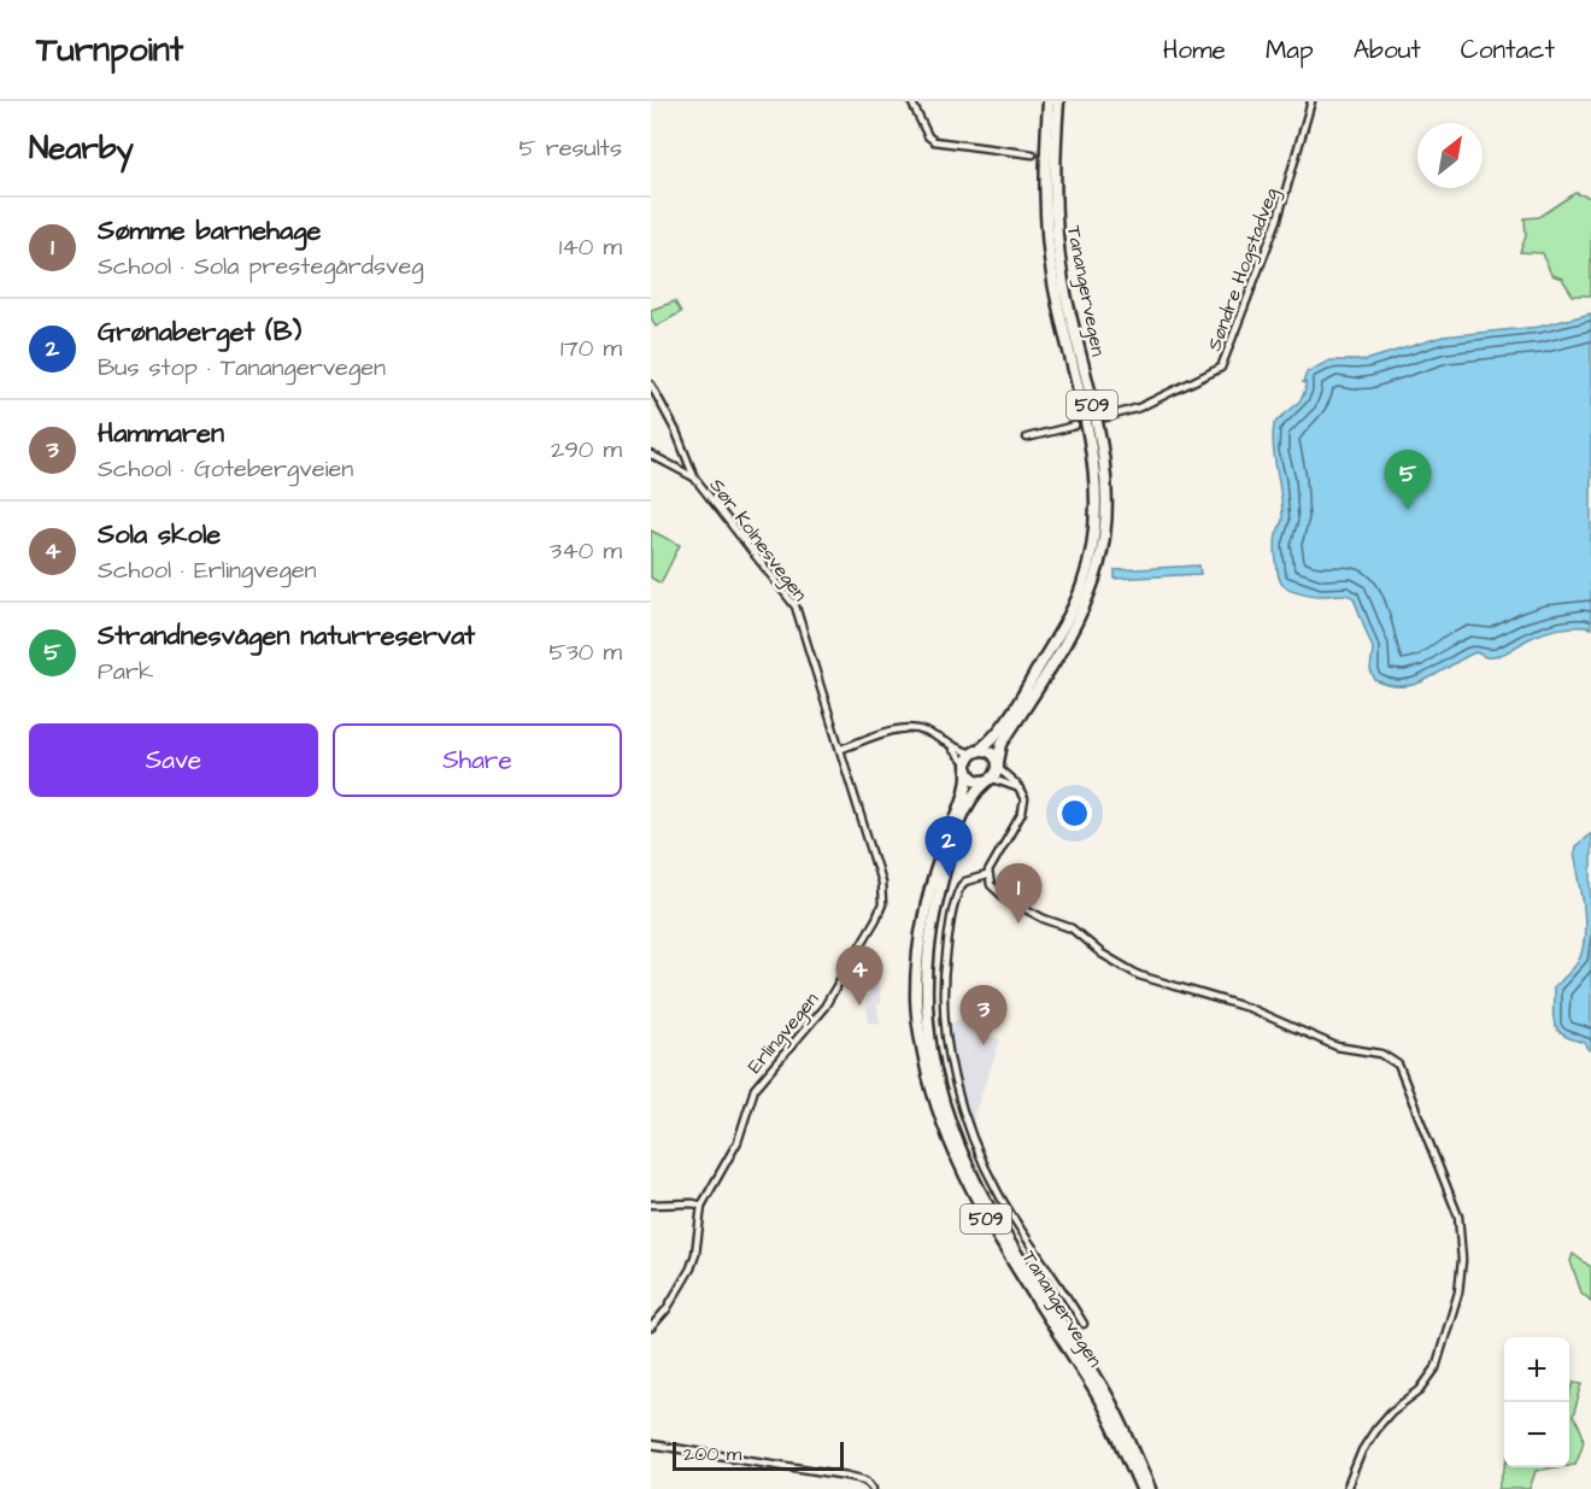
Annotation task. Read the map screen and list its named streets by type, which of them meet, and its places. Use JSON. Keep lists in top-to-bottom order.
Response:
{
  "streets": {
    "highway": ["Tanangervegen", "509"],
    "street": ["Søndre Hogstadveg", "Sør Kolnesvegen", "Erlingvegen"]
  },
  "crossings": [
    ["Tanangervegen", "509"],
    ["Sør Kolnesvegen", "Erlingvegen"]
  ],
  "scale_bar": "200 m",
  "north": "top right",
  "page": {
    "header": "Turnpoint",
    "nav": [
      "Home",
      "Map",
      "About",
      "Contact"
    ],
    "heading": ["Nearby", "5 results"],
    "list": [
      {
        "mark": "1",
        "name": "Sømme barnehage",
        "note": "School · Sola prestegårdsveg",
        "value": "140 m"
      },
      {
        "mark": "2",
        "name": "Grønaberget (B)",
        "note": "Bus stop · Tanangervegen",
        "value": "170 m"
      },
      {
        "mark": "3",
        "name": "Hammaren",
        "note": "School · Gotebergveien",
        "value": "290 m"
      },
      {
        "mark": "4",
        "name": "Sola skole",
        "note": "School · Erlingvegen",
        "value": "340 m"
      },
      {
        "mark": "5",
        "name": "Strandnesvågen naturreservat",
        "note": "Park",
        "value": "530 m"
      }
    ],
    "pins": [
      "5",
      "2",
      "1",
      "4",
      "3"
    ],
    "buttons": ["Save", "Share"],
    "map_buttons": ["+", "−"],
    "scale": "200 m"
  }
}
